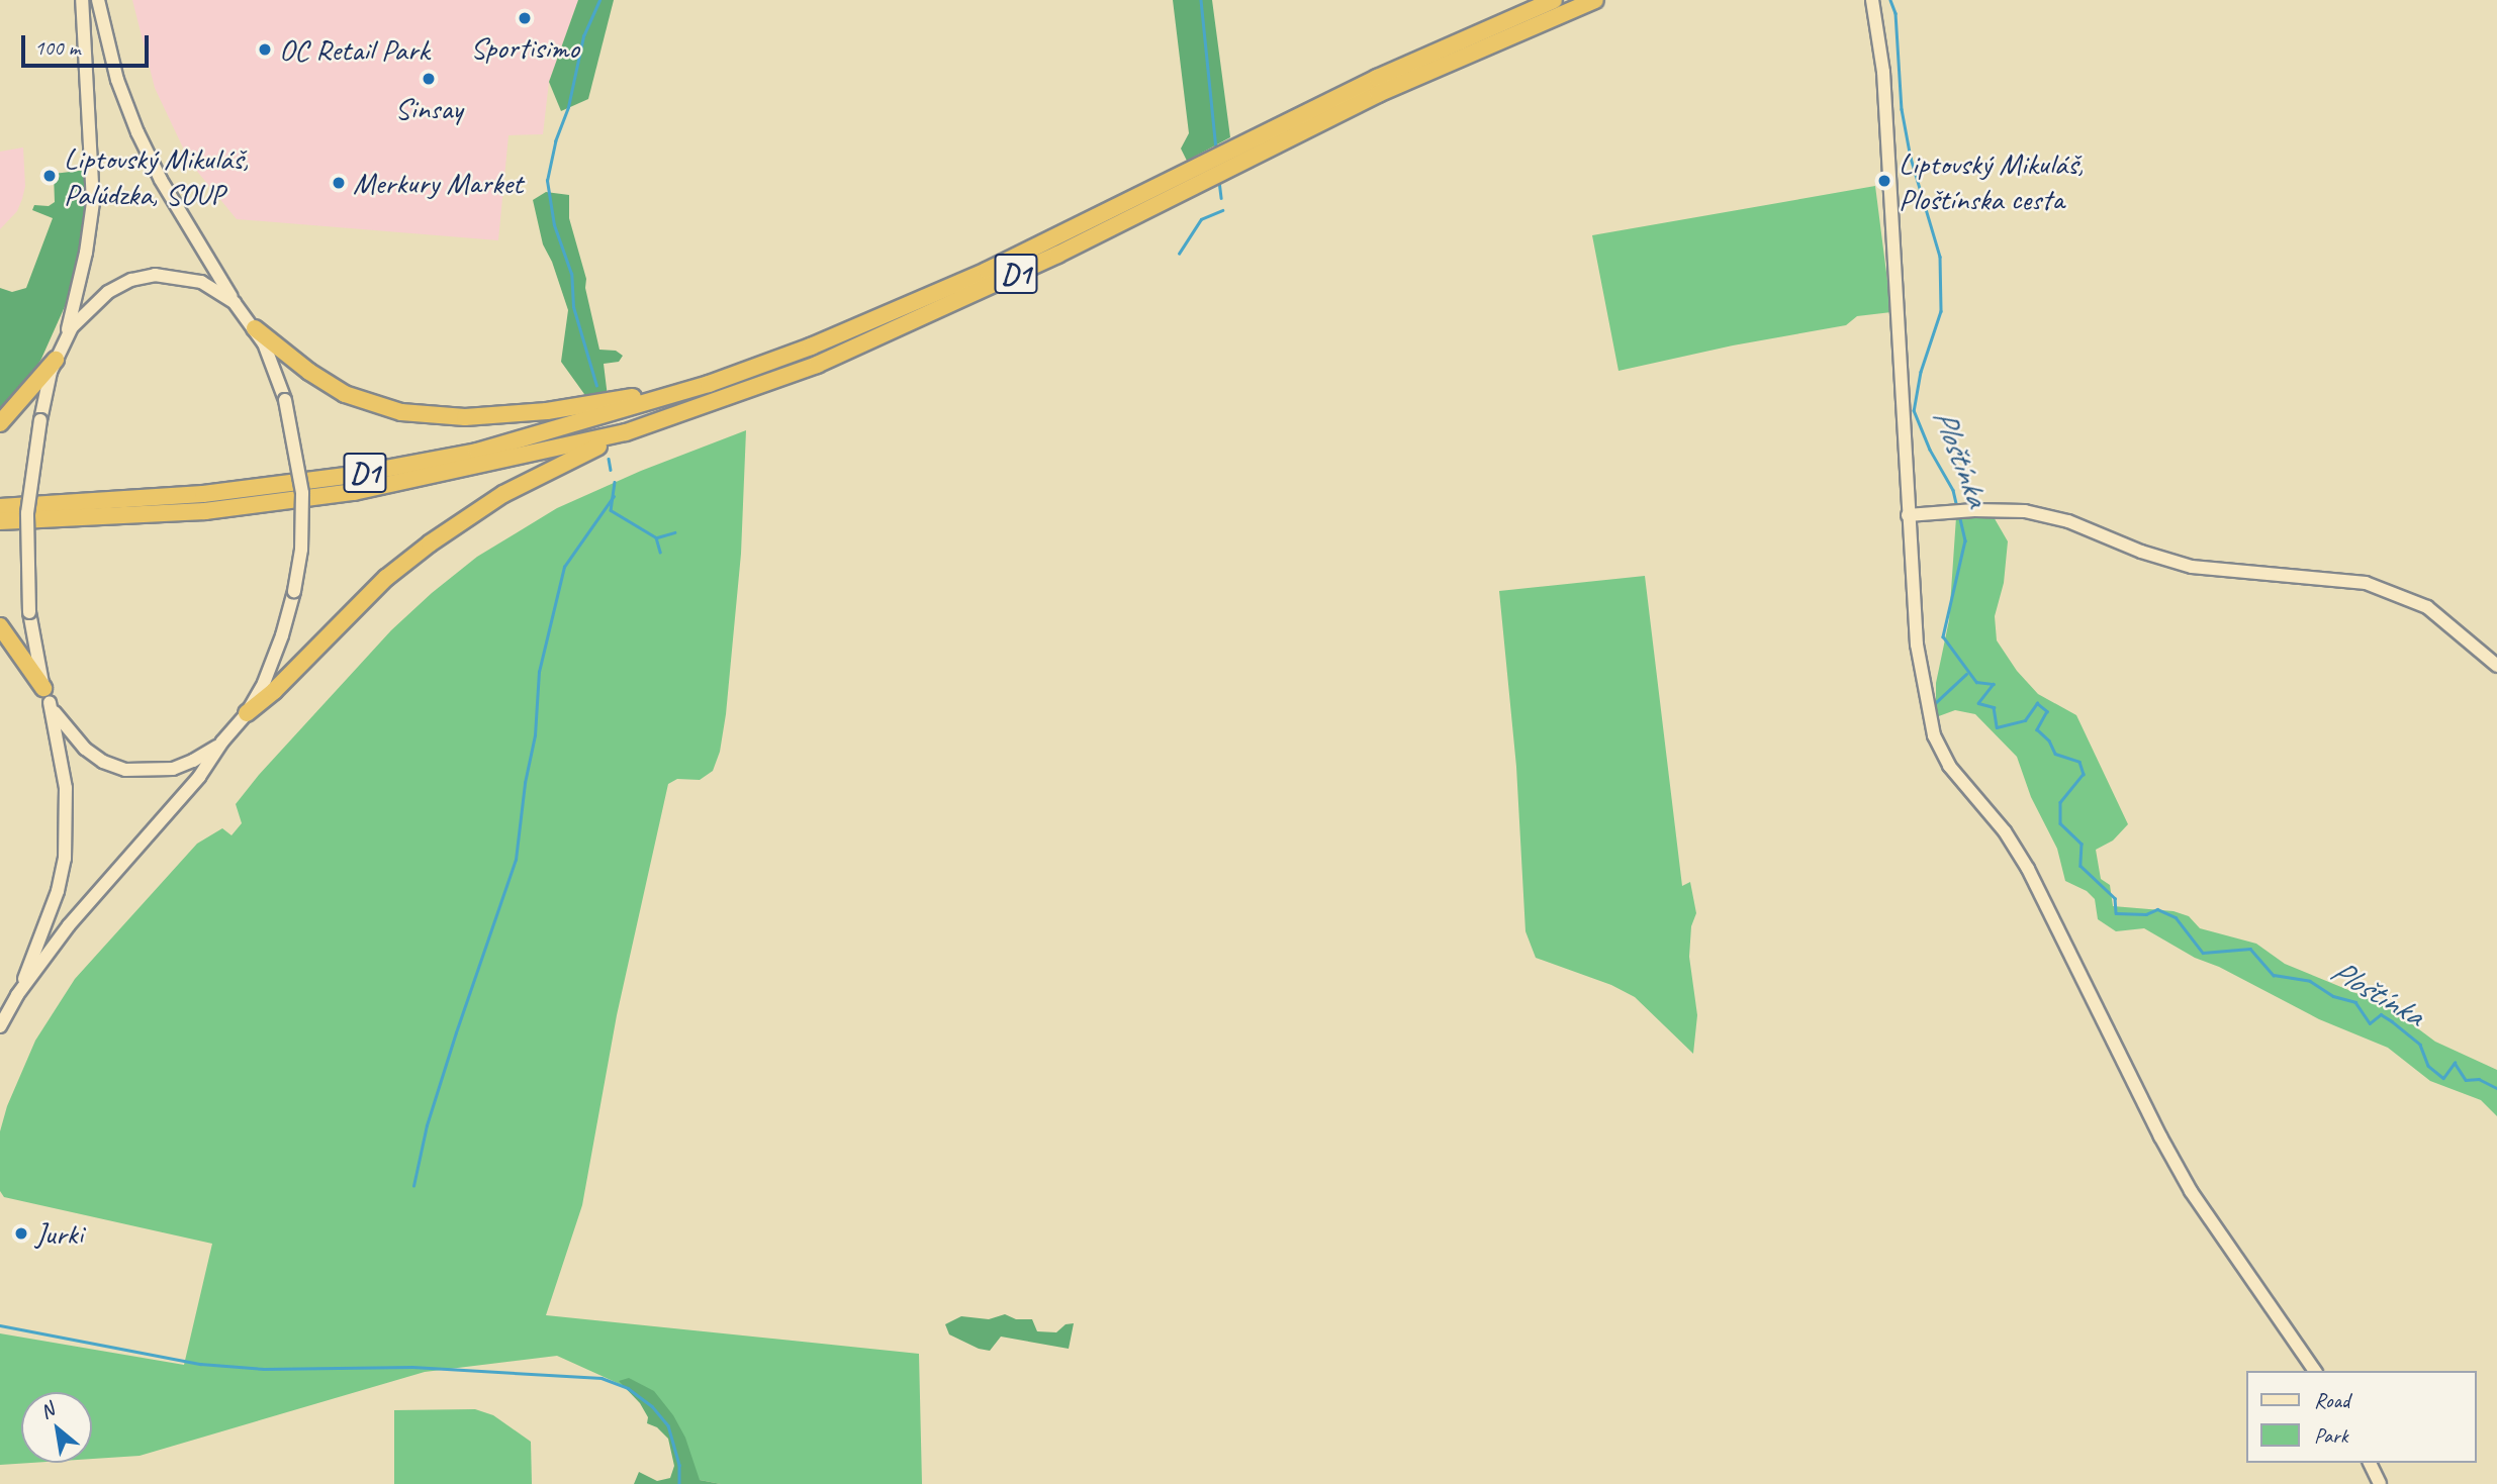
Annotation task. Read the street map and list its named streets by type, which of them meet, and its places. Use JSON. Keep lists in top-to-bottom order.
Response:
{
  "streets": {
    "highway": ["D1"]
  },
  "water": ["Ploštínka"],
  "places": [
    "Sportisimo",
    "OC Retail Park",
    "Sinsay",
    "Liptovský Mikuláš, Palúdzka, SOUP",
    "Liptovský Mikuláš, Ploštínska cesta",
    "Merkury Market",
    "Jurki"
  ],
  "legend": ["Road", "Park"],
  "scale_bar": "100 m",
  "north": "top left"
}
